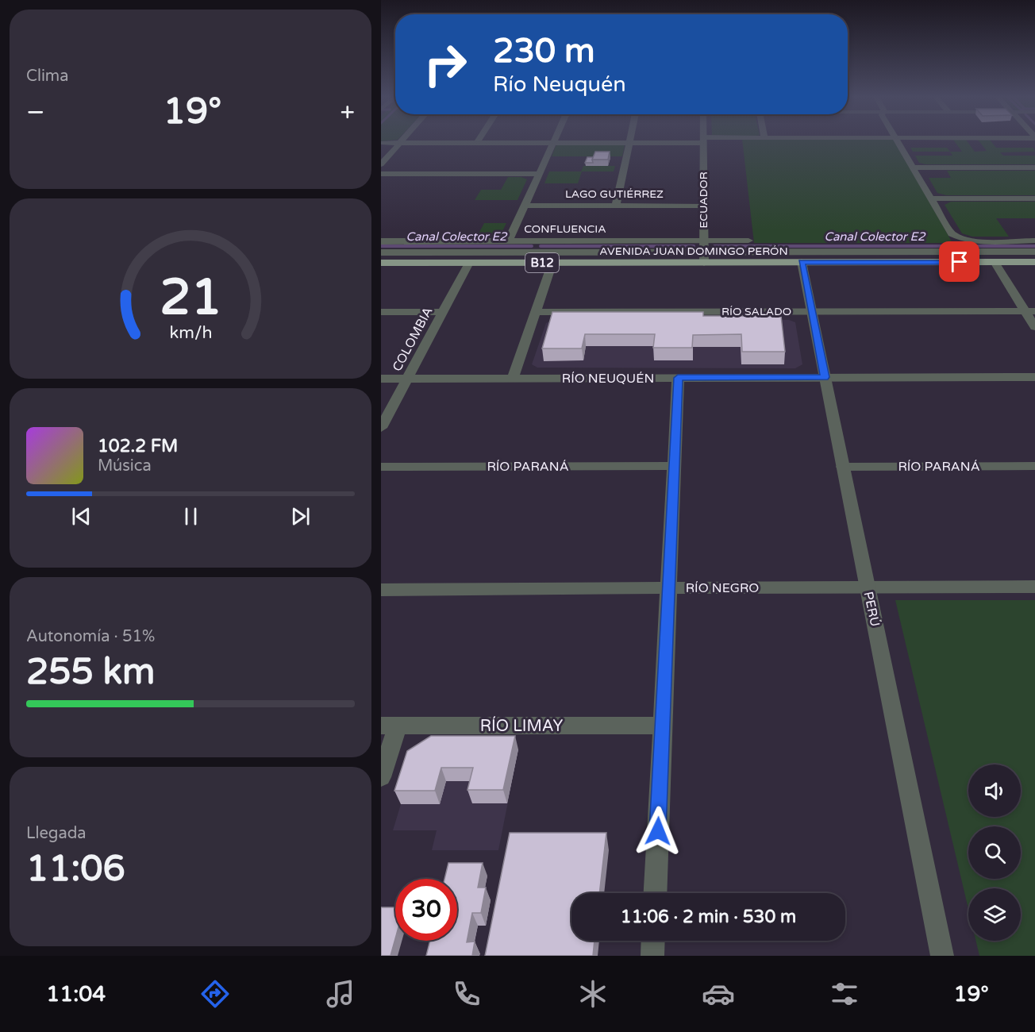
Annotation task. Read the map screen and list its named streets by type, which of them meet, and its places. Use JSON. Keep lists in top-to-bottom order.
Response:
{
  "streets": {
    "main road": ["AVENIDA JUAN DOMINGO PERÓN", "B12"],
    "street": [
      "LAGO GUTIÉRREZ",
      "ECUADOR",
      "CONFLUENCIA",
      "RÍO SALADO",
      "COLOMBIA",
      "RÍO NEUQUÉN",
      "RÍO PARANÁ",
      "RÍO NEGRO",
      "PERÚ",
      "RÍO LIMAY"
    ]
  },
  "crossings": [
    ["LAGO GUTIÉRREZ", "ECUADOR"],
    ["ECUADOR", "CONFLUENCIA"],
    ["ECUADOR", "AVENIDA JUAN DOMINGO PERÓN"],
    ["AVENIDA JUAN DOMINGO PERÓN", "COLOMBIA"],
    ["AVENIDA JUAN DOMINGO PERÓN", "PERÚ"],
    ["RÍO SALADO", "PERÚ"],
    ["COLOMBIA", "RÍO NEUQUÉN"],
    ["RÍO NEUQUÉN", "PERÚ"],
    ["RÍO PARANÁ", "PERÚ"],
    ["RÍO NEGRO", "PERÚ"]
  ],
  "water": ["Canal Colector E2"],
  "page": {
    "tile": [
      "Clima",
      ["Autonomía · 51%", "255 km"],
      ["Llegada", "11:06"]
    ],
    "turn": ["230 m", "Río Neuquén"],
    "heat": ["−", "19°", "+"],
    "song": ["102.2 FM", "Música"],
    "limit": "30",
    "trip": "11:06 · 2 min · 530 m",
    "tabs": ["11:04", "19°"],
    "gauge": ["21", "km/h"]
  }
}
